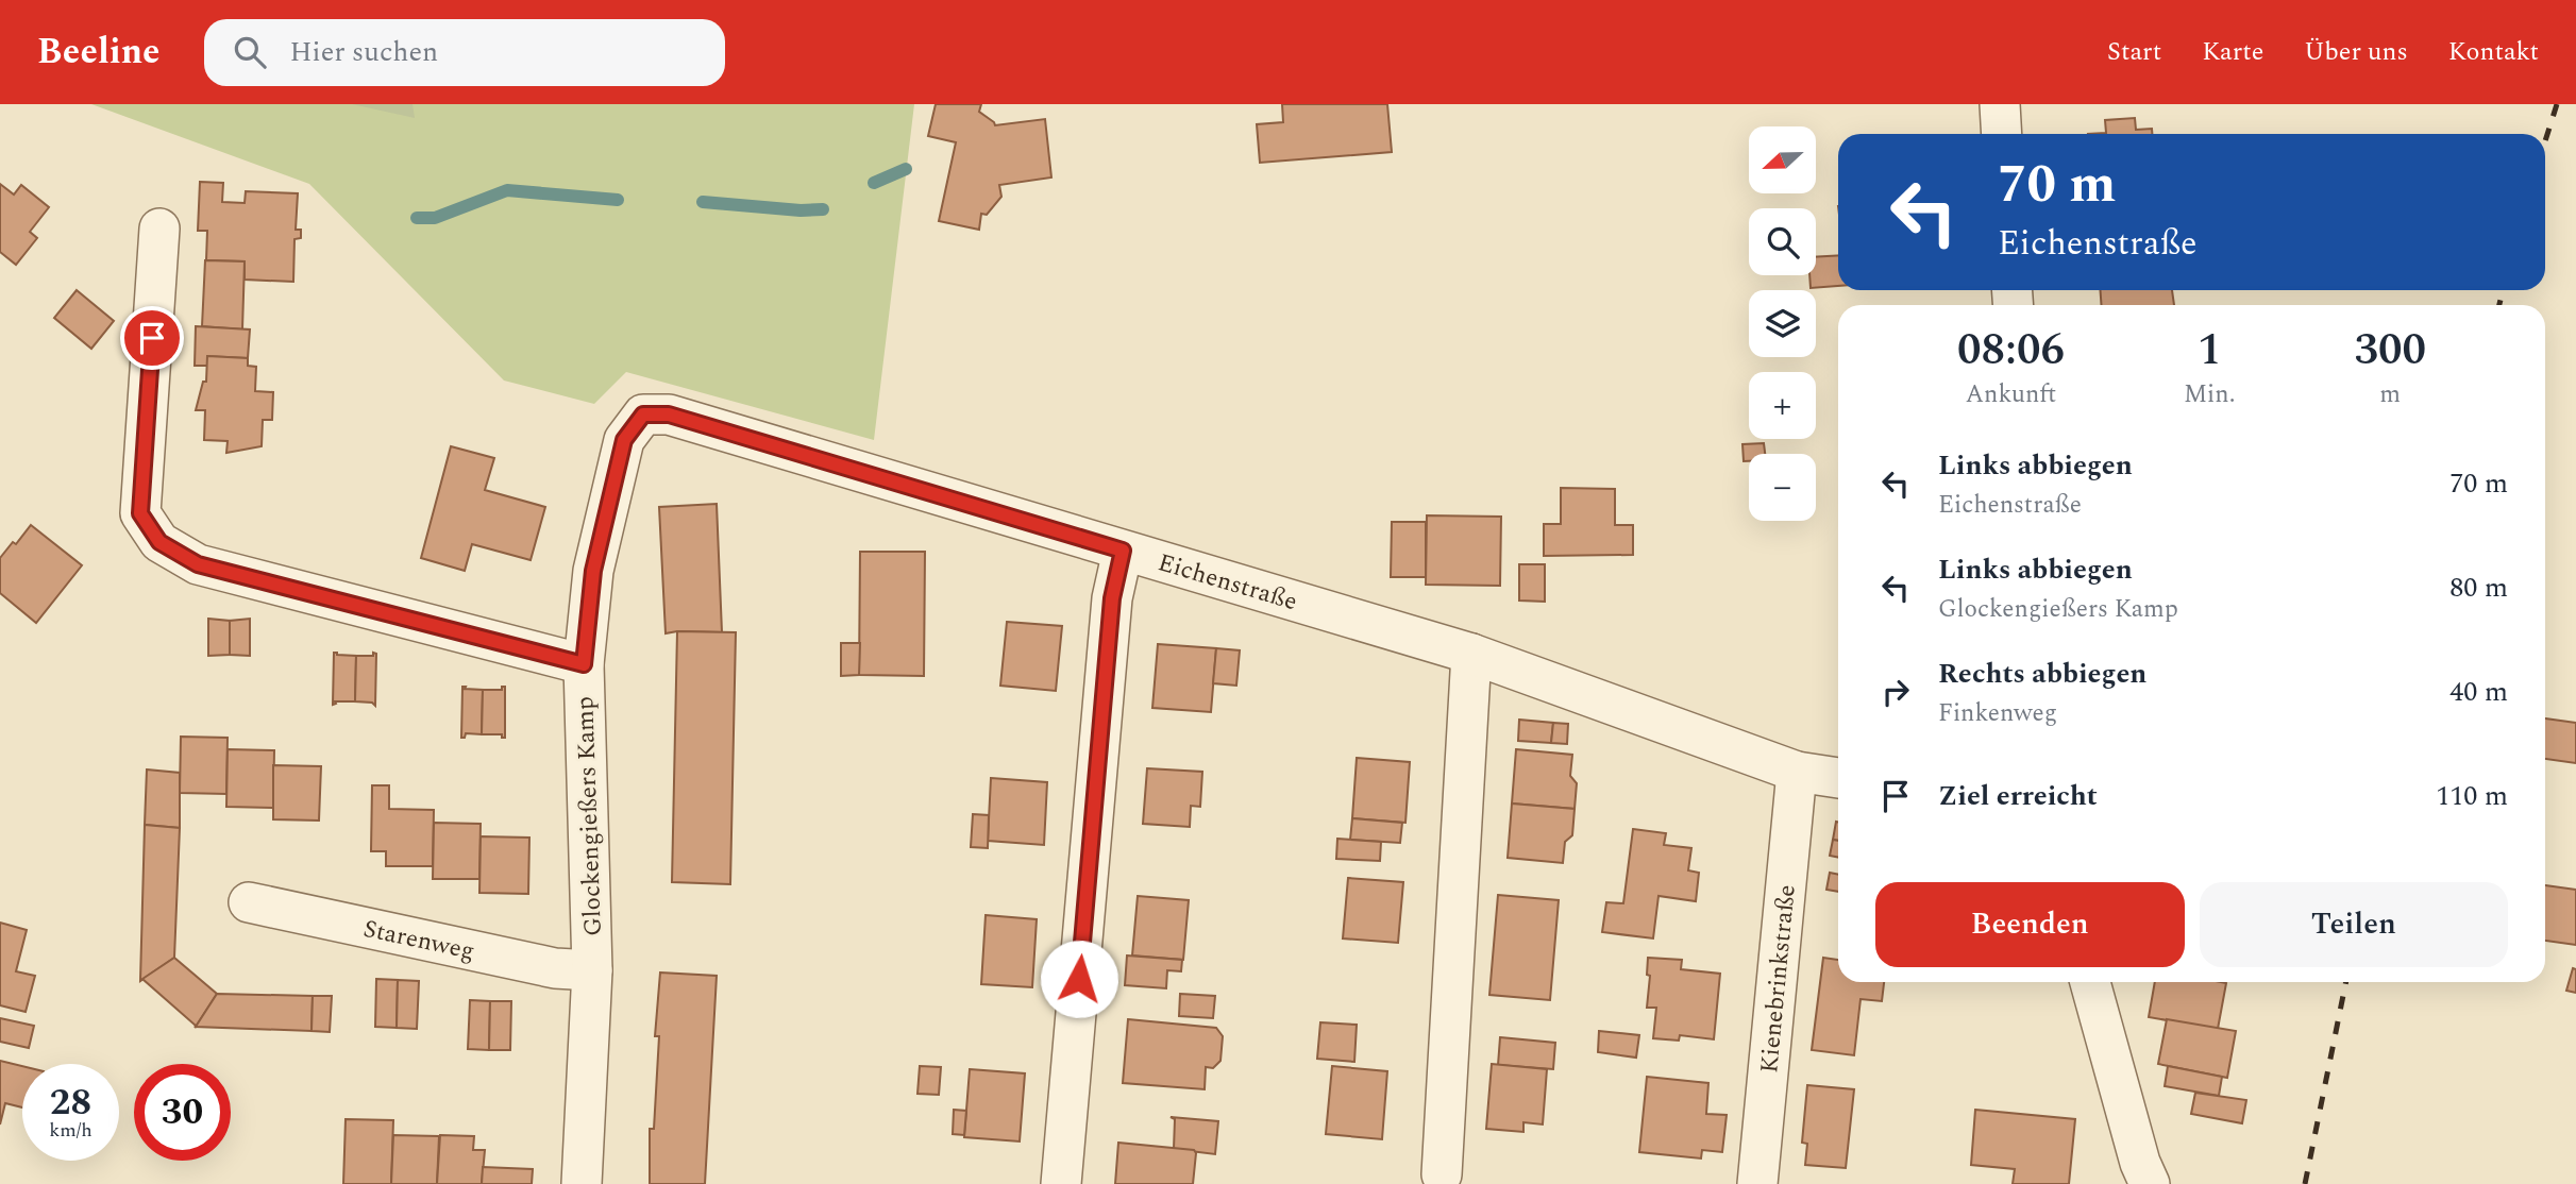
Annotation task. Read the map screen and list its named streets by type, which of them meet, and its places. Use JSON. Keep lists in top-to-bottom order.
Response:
{
  "streets": {
    "street": [
      "Eichenstraße",
      "Glockengießers Kamp",
      "Starenweg",
      "Kienebrinkstraße"
    ]
  },
  "crossings": [
    ["Eichenstraße", "Glockengießers Kamp"],
    ["Eichenstraße", "Kienebrinkstraße"],
    ["Glockengießers Kamp", "Starenweg"]
  ],
  "north": "left",
  "page": {
    "header": "Beeline",
    "search": "Hier suchen",
    "nav": [
      "Start",
      "Karte",
      "Über uns",
      "Kontakt"
    ],
    "map_buttons": ["+", "−"],
    "turn": ["70 m", "Eichenstraße"],
    "eta": [
      "08:06",
      "Ankunft",
      "1",
      "Min.",
      "300",
      "m"
    ],
    "list": [
      {
        "name": "Links abbiegen",
        "note": "Eichenstraße",
        "value": "70 m"
      },
      {
        "name": "Links abbiegen",
        "note": "Glockengießers Kamp",
        "value": "80 m"
      },
      {
        "name": "Rechts abbiegen",
        "note": "Finkenweg",
        "value": "40 m"
      },
      {
        "name": "Ziel erreicht",
        "value": "110 m"
      }
    ],
    "buttons": ["Beenden", "Teilen"],
    "speed": "28 km/h",
    "limit": "30"
  }
}
